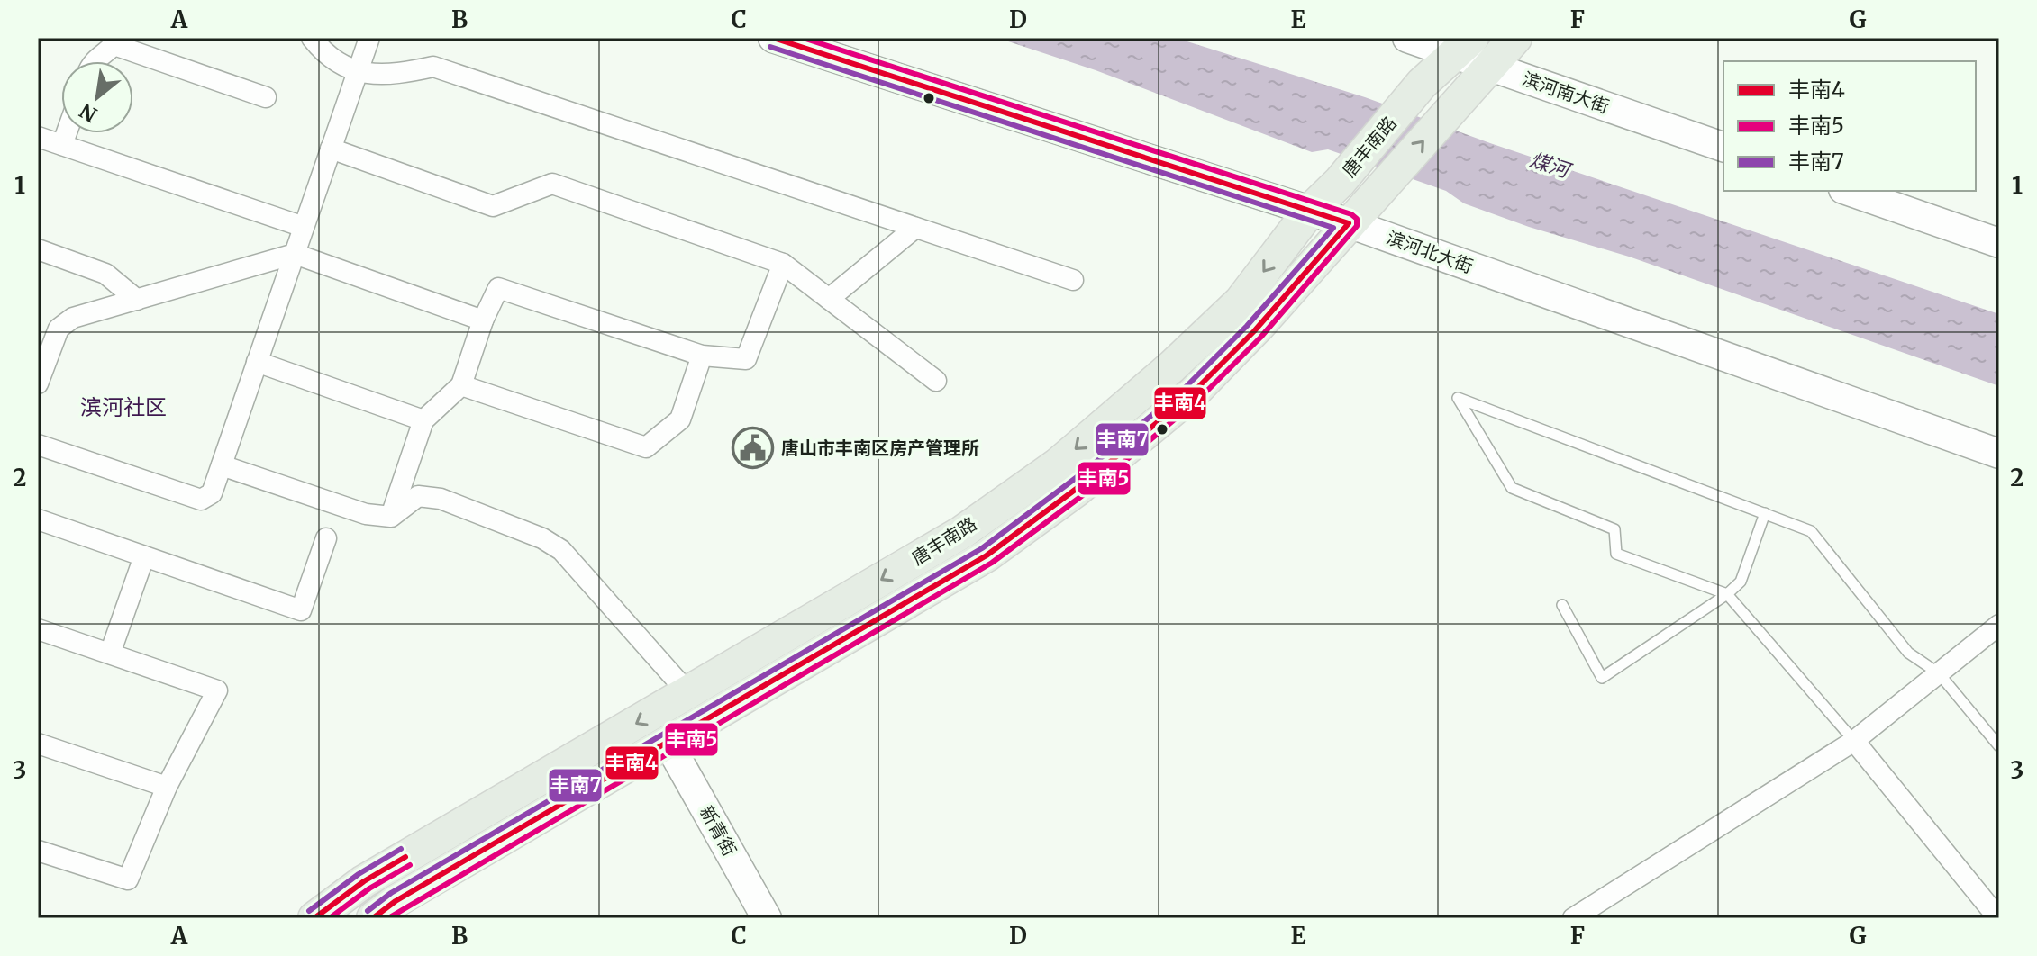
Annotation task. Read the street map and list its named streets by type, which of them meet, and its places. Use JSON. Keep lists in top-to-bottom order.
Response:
{
  "streets": {
    "main road": [
      "滨河南大街",
      "唐丰南路",
      "滨河北大街",
      "新青街"
    ]
  },
  "crossings": [
    ["滨河南大街", "唐丰南路"],
    ["唐丰南路", "滨河北大街"],
    ["唐丰南路", "新青街"]
  ],
  "districts": ["滨河社区"],
  "water": ["煤河"],
  "places": {
    "public building": ["唐山市丰南区房产管理所"]
  },
  "lines": ["transit line 丰南4", "transit line 丰南5", "transit line 丰南7"],
  "legend": ["丰南4", "丰南5", "丰南7"],
  "north": "bottom left",
  "grid": {
    "columns": [
      "A",
      "B",
      "C",
      "D",
      "E",
      "F",
      "G"
    ],
    "rows": ["1", "2", "3"]
  }
}
